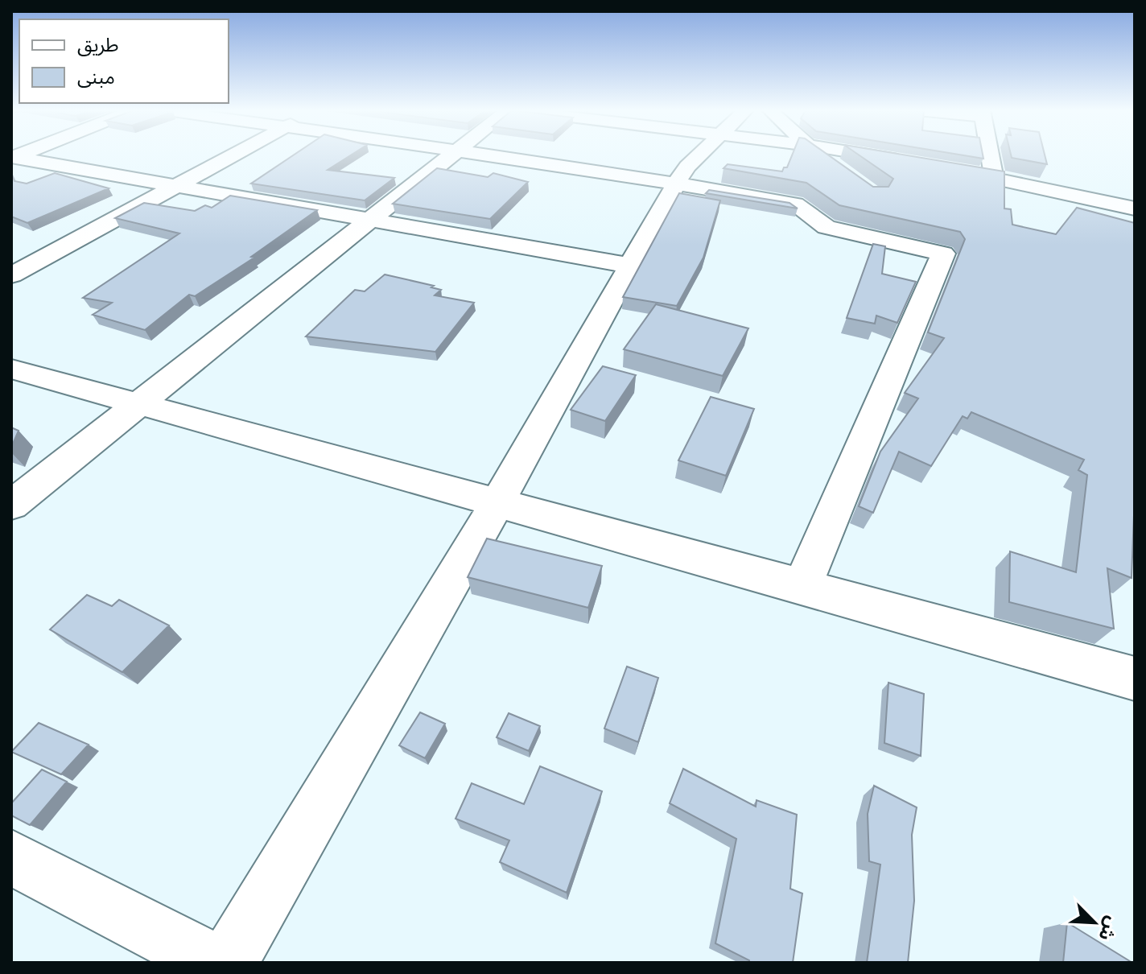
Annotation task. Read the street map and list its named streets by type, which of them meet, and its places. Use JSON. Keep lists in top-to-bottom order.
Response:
{
  "legend": ["طريق", "مبنى"],
  "north": "bottom right"
}
